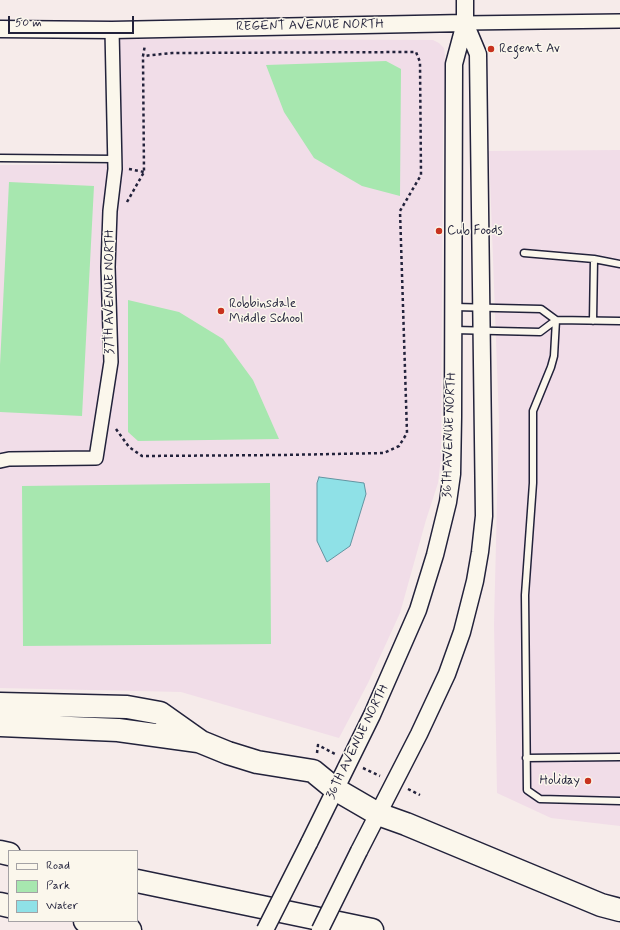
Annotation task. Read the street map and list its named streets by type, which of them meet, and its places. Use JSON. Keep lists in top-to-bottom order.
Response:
{
  "streets": {
    "street": ["REGENT AVENUE NORTH", "37TH AVENUE NORTH", "36TH AVENUE NORTH"]
  },
  "crossings": [
    ["REGENT AVENUE NORTH", "37TH AVENUE NORTH"],
    ["REGENT AVENUE NORTH", "36TH AVENUE NORTH"]
  ],
  "places": [
    "Regent Av",
    "Cub Foods",
    "Robbinsdale Middle School",
    "Holiday"
  ],
  "legend": ["Road", "Park", "Water"],
  "scale_bar": "50 m"
}
